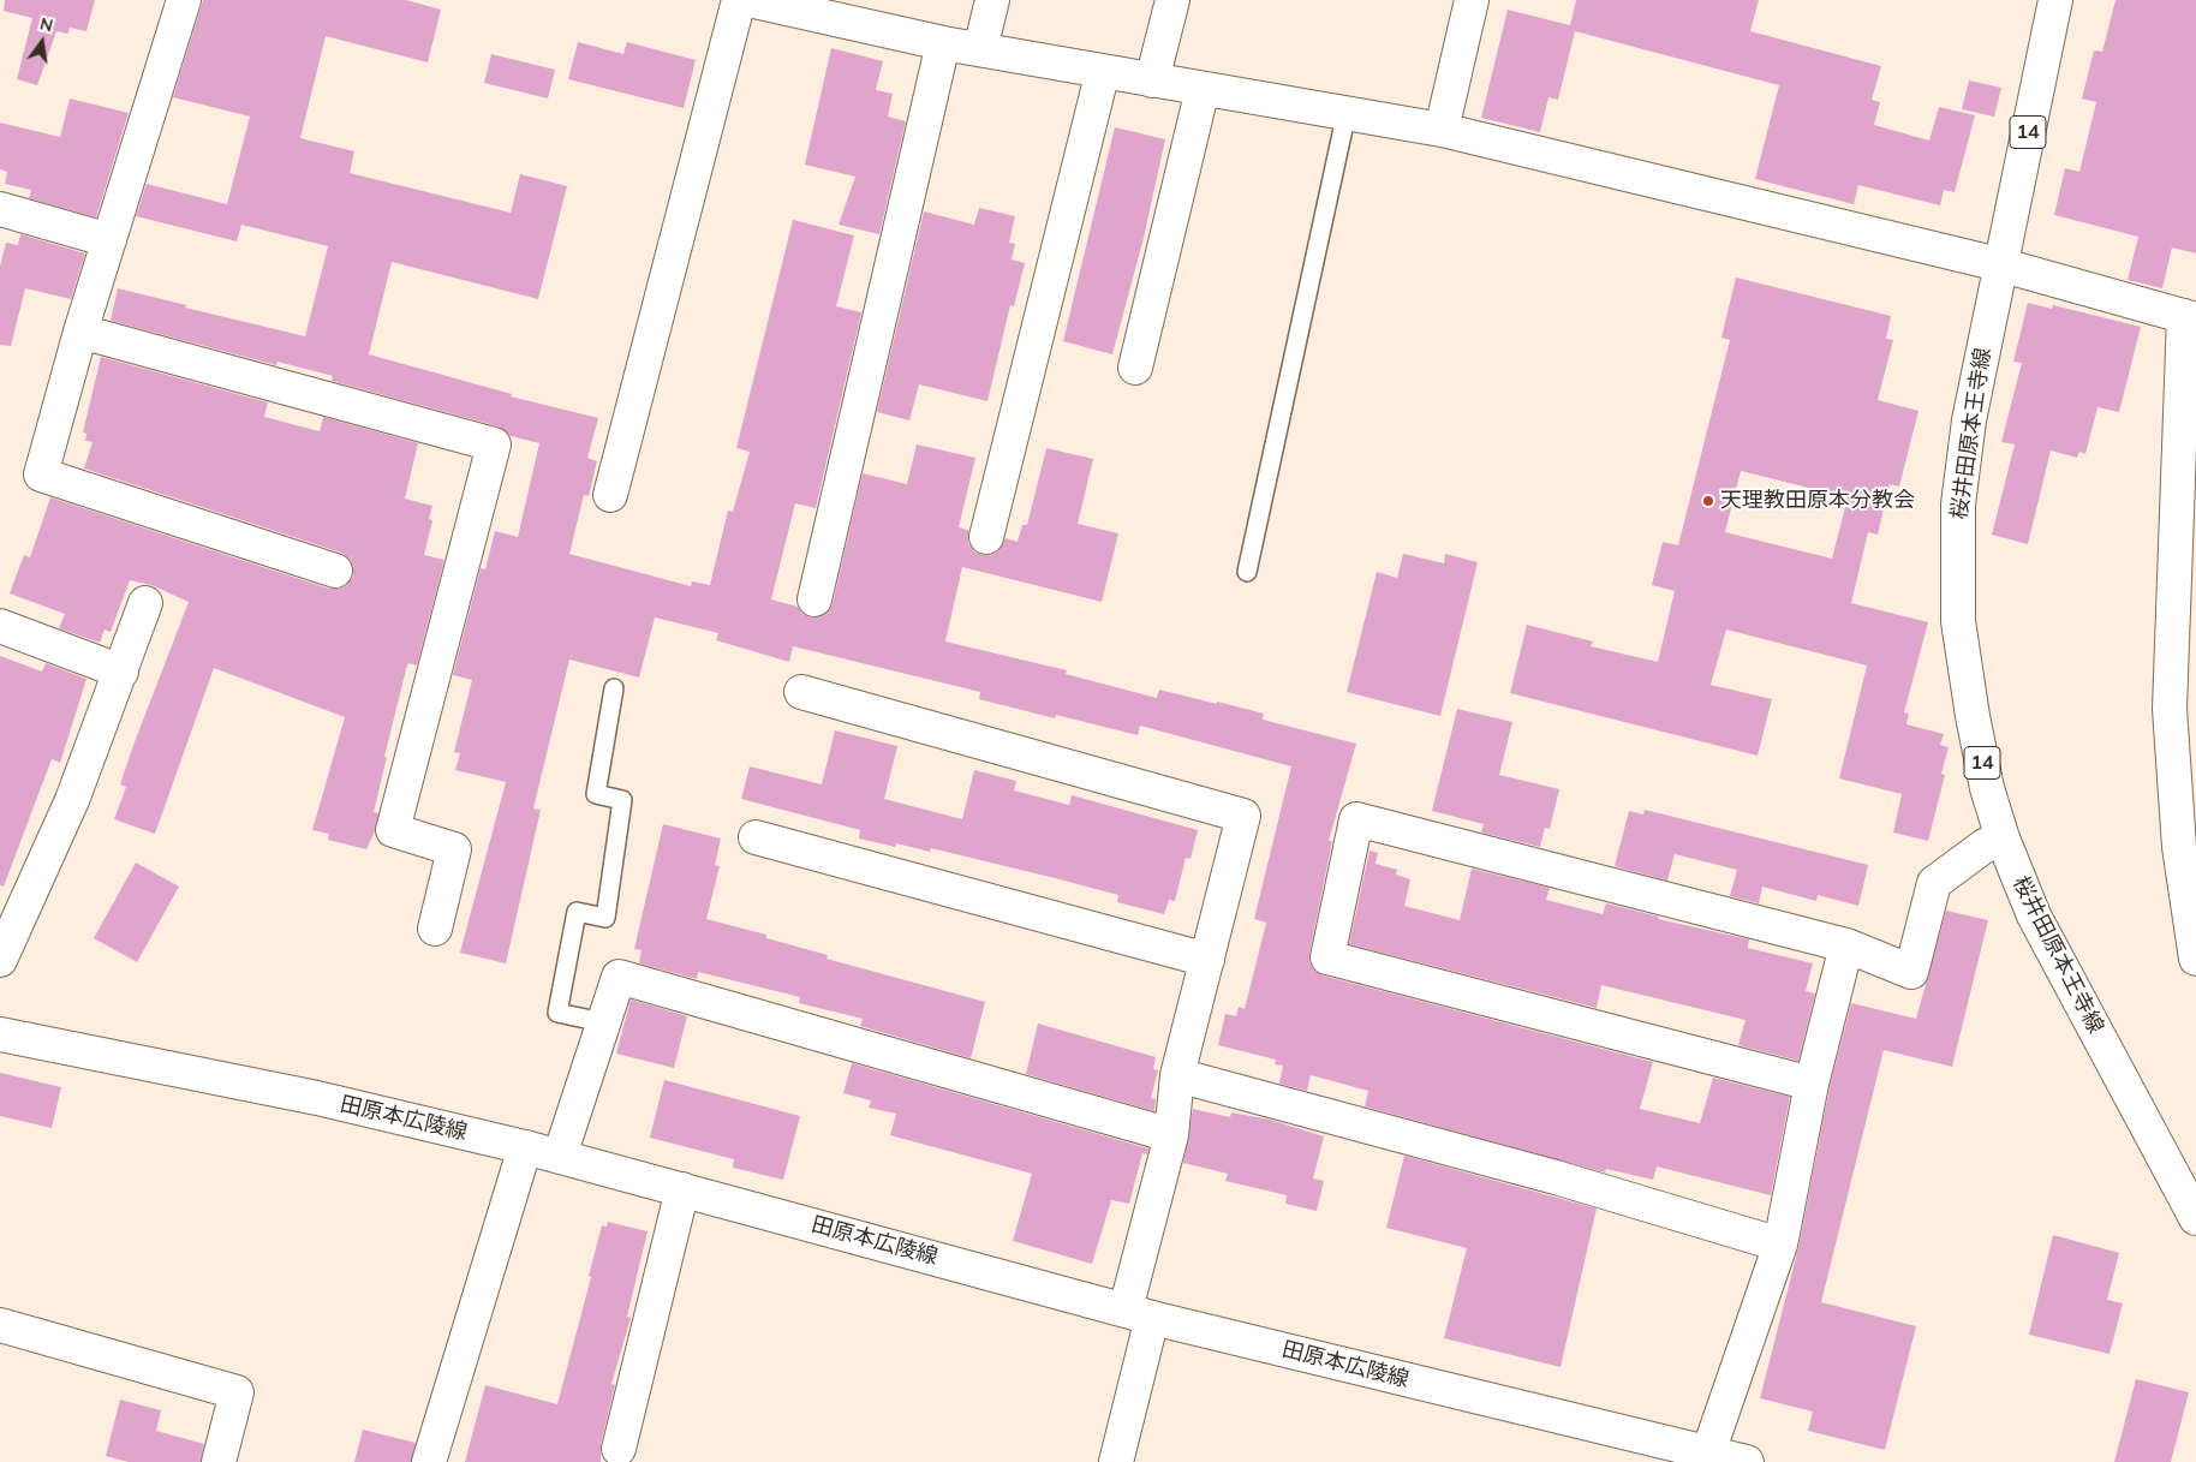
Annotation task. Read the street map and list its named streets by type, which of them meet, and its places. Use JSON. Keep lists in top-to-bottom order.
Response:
{
  "streets": {
    "street": ["14", "桜井田原本王寺線", "田原本広陵線"]
  },
  "places": ["天理教田原本分教会"],
  "north": "top"
}
